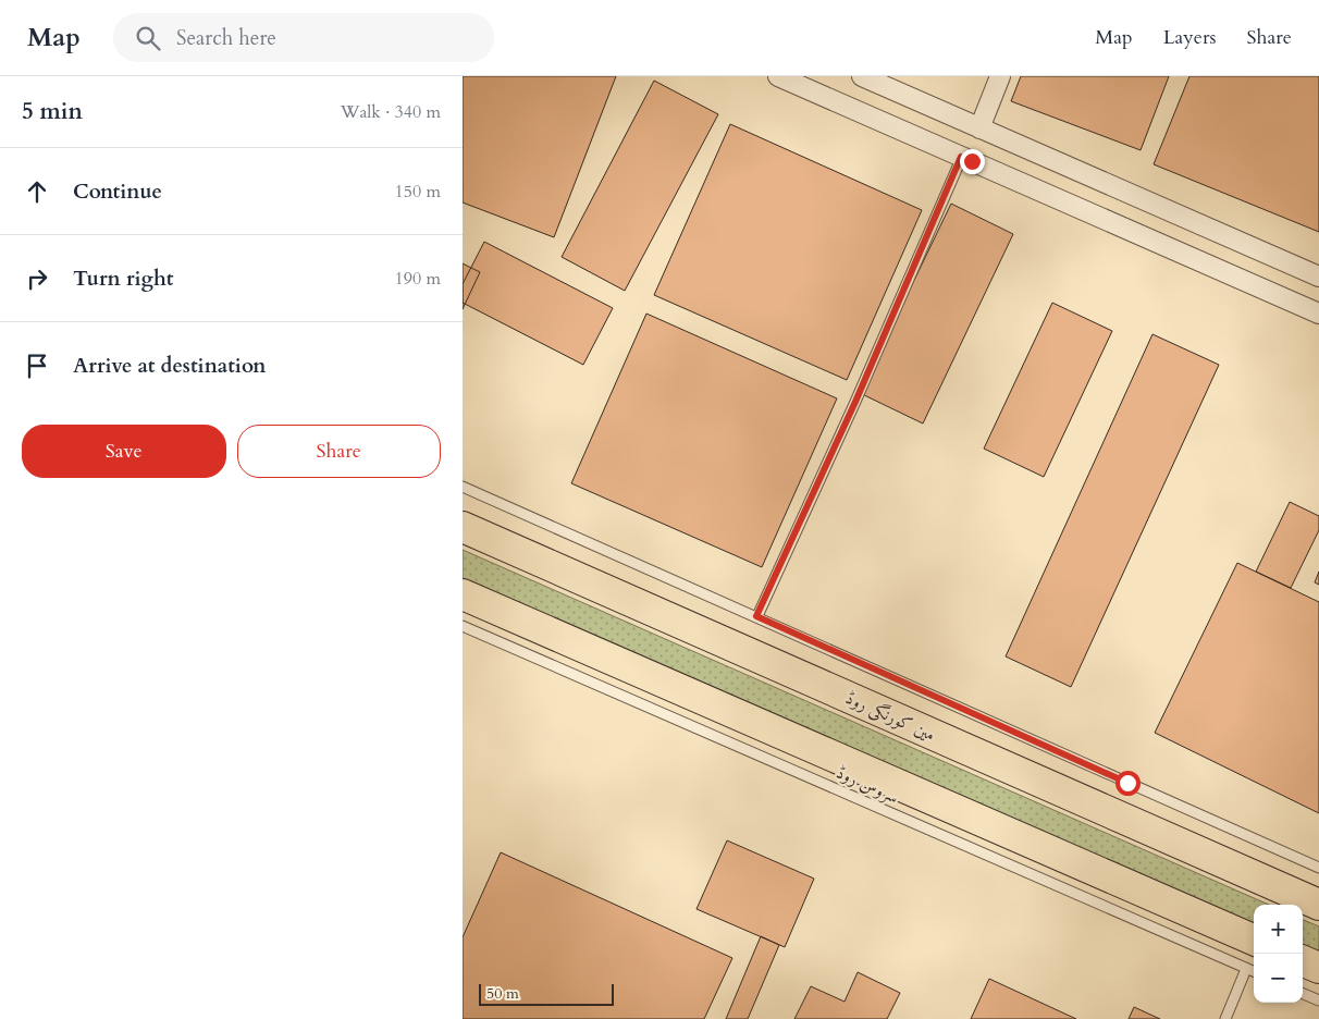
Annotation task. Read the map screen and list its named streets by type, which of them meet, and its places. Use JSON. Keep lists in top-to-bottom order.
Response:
{
  "streets": {
    "main road": ["مین کورنگی روڈ"],
    "lane": ["سروس روڈ"]
  },
  "scale_bar": "50 m",
  "page": {
    "header": "Map",
    "search": "Search here",
    "nav": ["Map", "Layers", "Share"],
    "heading": ["5 min", "Walk · 340 m"],
    "list": [
      ["Continue", "150 m"],
      ["Turn right", "190 m"],
      "Arrive at destination"
    ],
    "buttons": ["Save", "Share"],
    "map_buttons": ["+", "−"],
    "scale": "50 m"
  }
}
